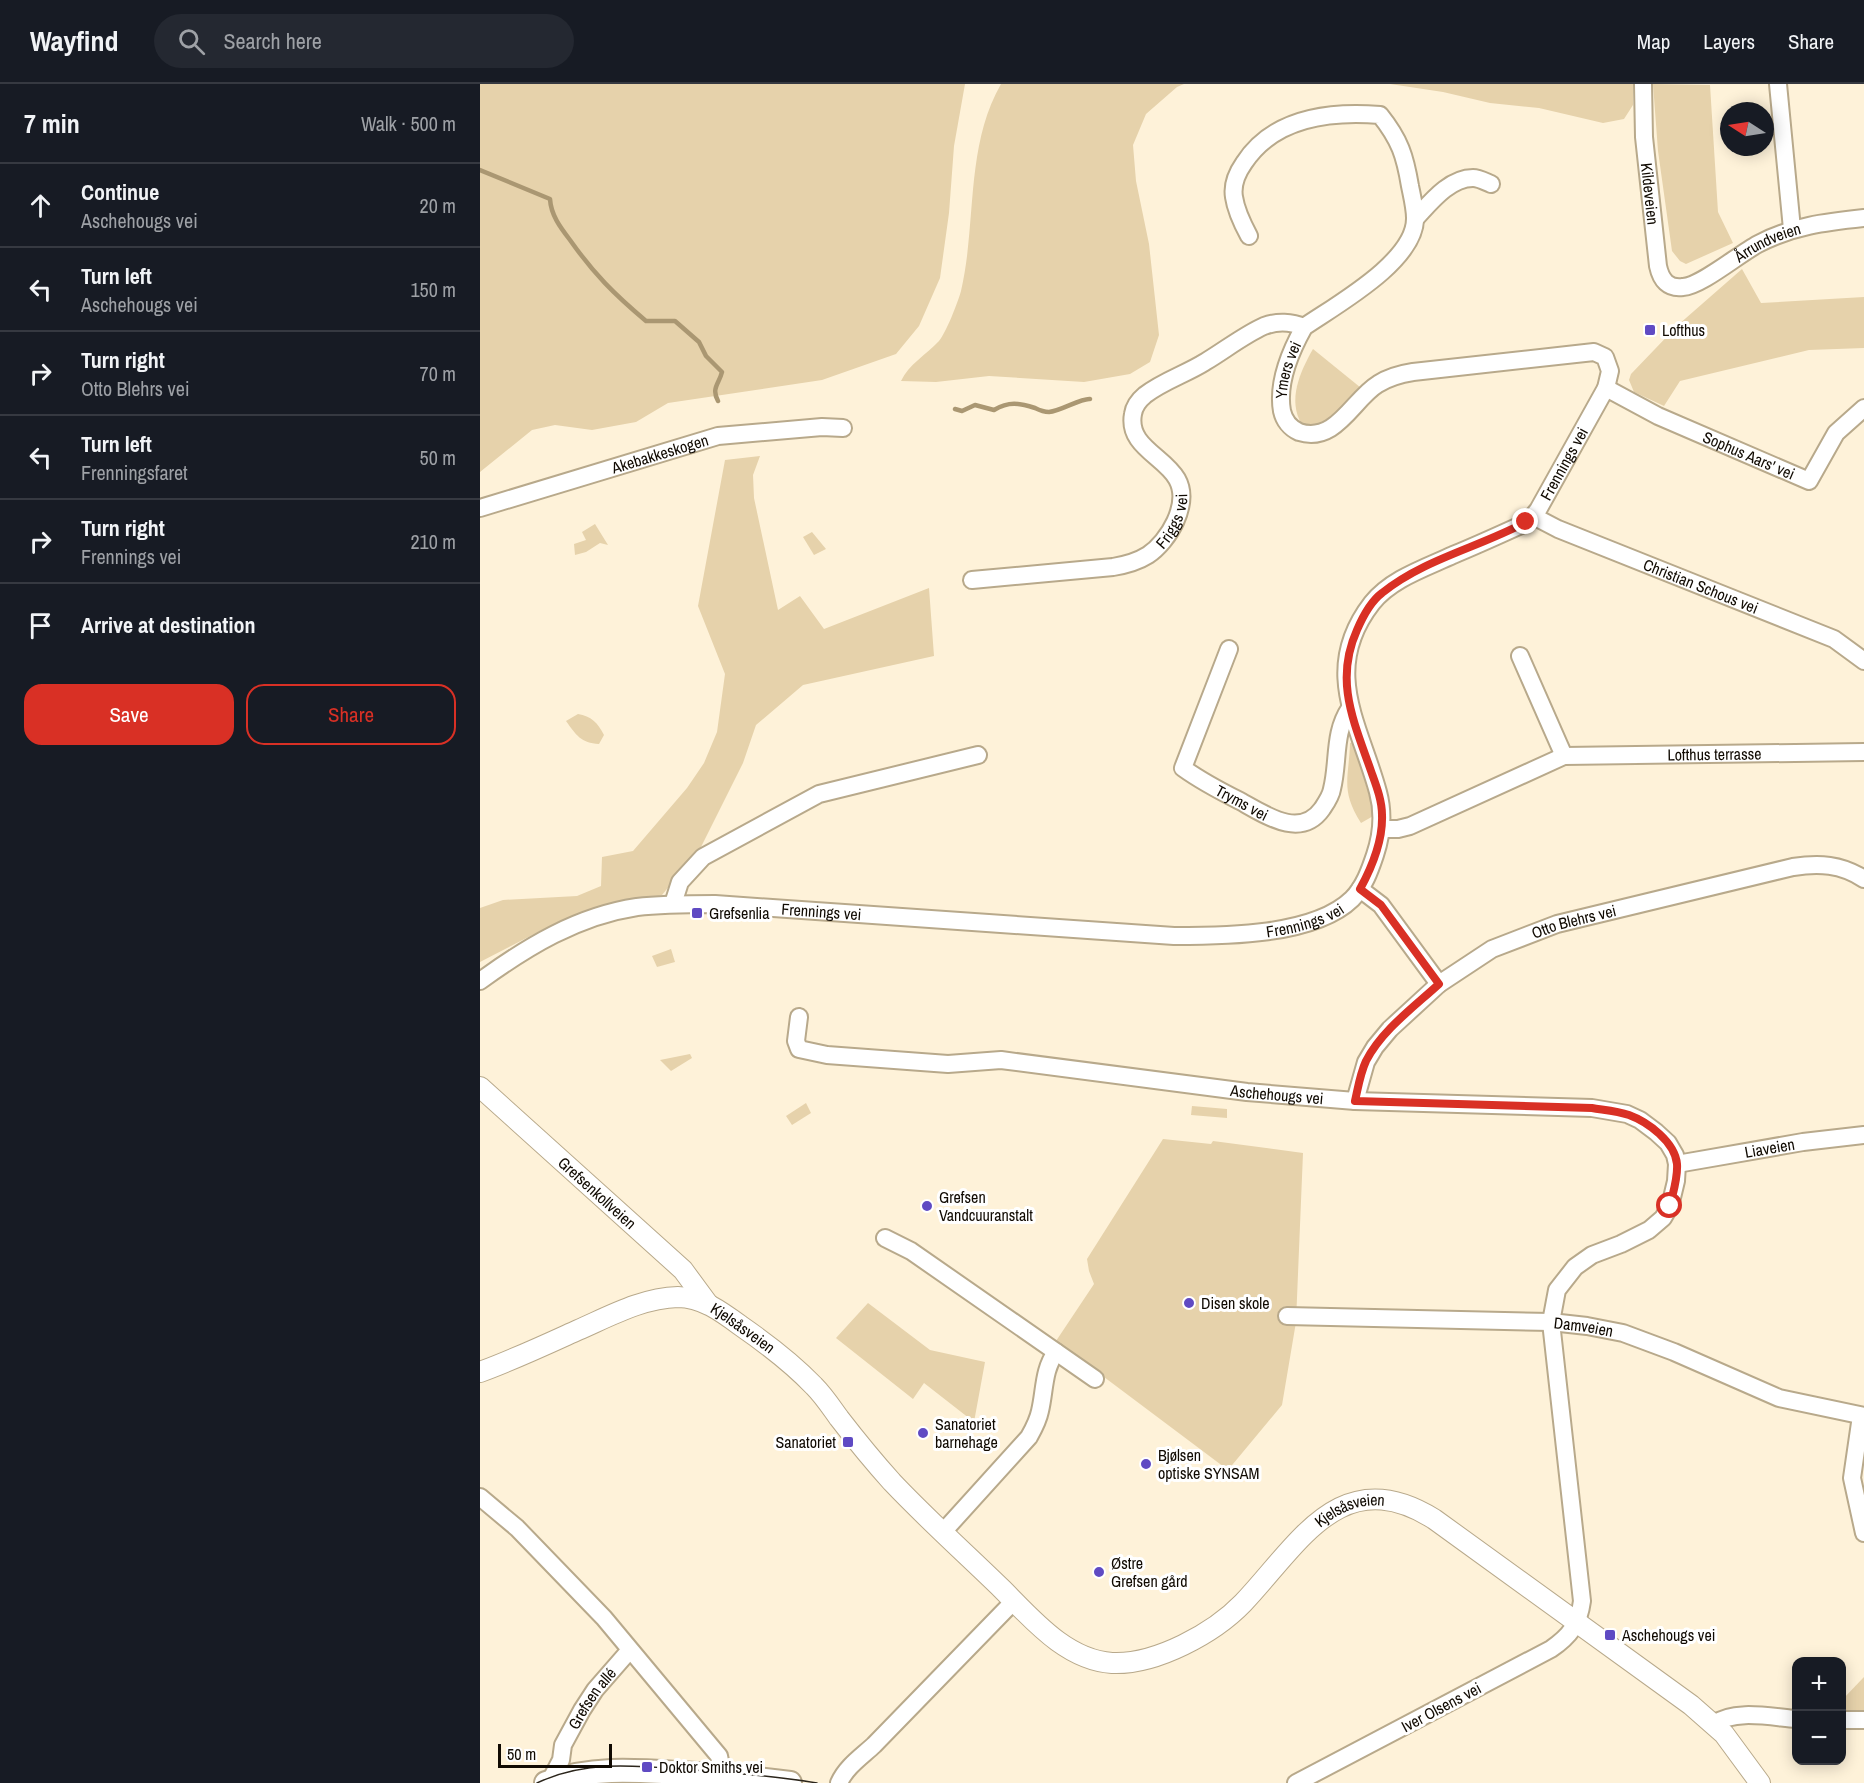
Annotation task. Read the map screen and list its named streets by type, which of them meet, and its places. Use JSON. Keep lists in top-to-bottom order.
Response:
{
  "streets": {
    "street": [
      "Kildeveien",
      "Årrundveien",
      "Ymers vei",
      "Akebakkeskogen",
      "Sophus Aars' vei",
      "Frennings vei",
      "Friggs vei",
      "Christian Schous vei",
      "Lofthus terrasse",
      "Tryms vei",
      "Otto Blehrs vei",
      "Aschehougs vei",
      "Liaveien",
      "Grefsenkollveien",
      "Damveien",
      "Kjelsåsveien",
      "Grefsen allé",
      "Iver Olsens vei"
    ]
  },
  "crossings": [
    ["Kildeveien", "Årrundveien"],
    ["Ymers vei", "Sophus Aars' vei"],
    ["Ymers vei", "Frennings vei"],
    ["Ymers vei", "Friggs vei"],
    ["Sophus Aars' vei", "Frennings vei"],
    ["Frennings vei", "Christian Schous vei"],
    ["Frennings vei", "Lofthus terrasse"],
    ["Frennings vei", "Tryms vei"],
    ["Otto Blehrs vei", "Aschehougs vei"],
    ["Aschehougs vei", "Liaveien"],
    ["Grefsenkollveien", "Kjelsåsveien"],
    ["Kjelsåsveien", "Iver Olsens vei"]
  ],
  "places": {
    "transit": [
      "Lofthus",
      "Grefsenlia",
      "Sanatoriet",
      "Aschehougs vei",
      "Doktor Smiths vei"
    ],
    "other": [
      "Grefsen Vandcuuranstalt",
      "Disen skole",
      "Sanatoriet barnehage",
      "Bjølsen optiske SYNSAM",
      "Østre Grefsen gård"
    ]
  },
  "scale_bar": "50 m",
  "north": "left",
  "page": {
    "header": "Wayfind",
    "search": "Search here",
    "nav": ["Map", "Layers", "Share"],
    "heading": ["7 min", "Walk · 500 m"],
    "list": [
      ["Continue", "Aschehougs vei", "20 m"],
      ["Turn left", "Aschehougs vei", "150 m"],
      ["Turn right", "Otto Blehrs vei", "70 m"],
      ["Turn left", "Frenningsfaret", "50 m"],
      ["Turn right", "Frennings vei", "210 m"],
      "Arrive at destination"
    ],
    "buttons": ["Save", "Share"],
    "map_buttons": ["+", "−"],
    "scale": "50 m"
  }
}
